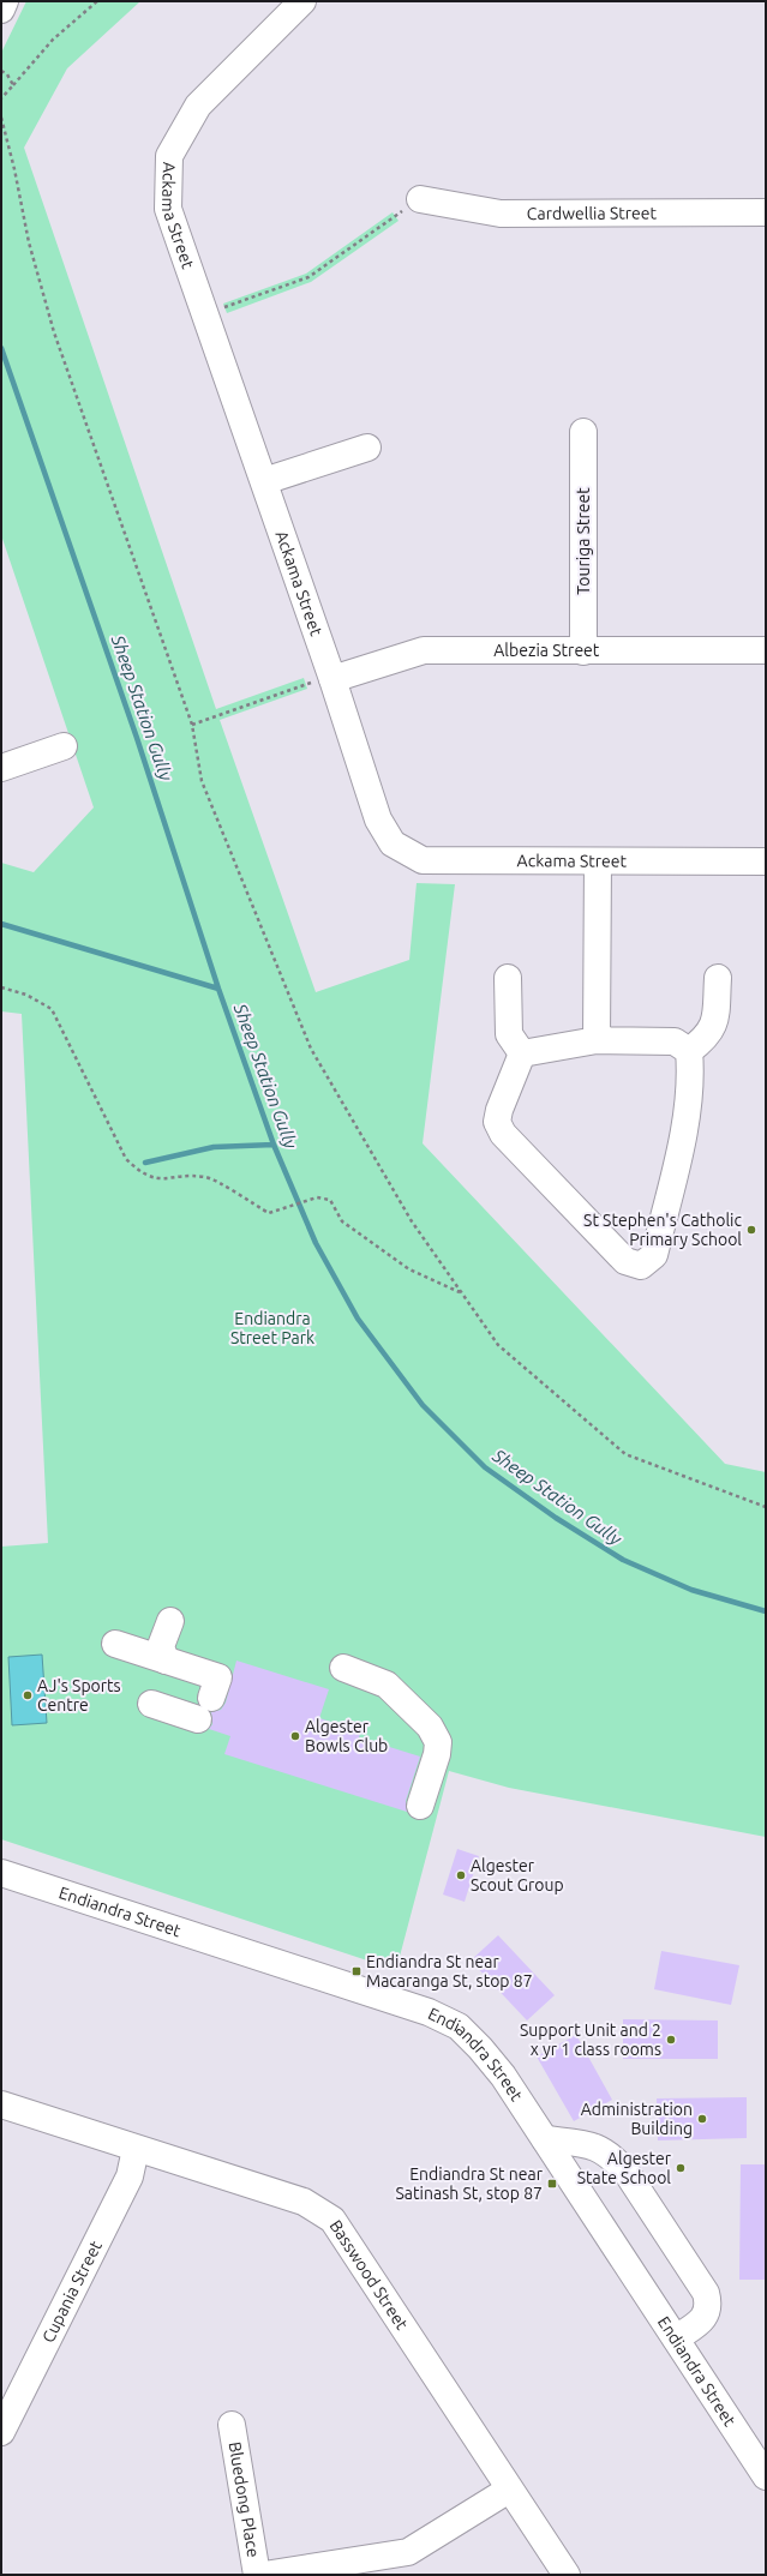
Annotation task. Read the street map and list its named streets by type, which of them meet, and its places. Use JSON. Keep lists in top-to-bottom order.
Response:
{
  "streets": {
    "street": [
      "Cardwellia Street",
      "Ackama Street",
      "Touriga Street",
      "Albezia Street",
      "Endiandra Street",
      "Basswood Street",
      "Cupania Street",
      "Bluedong Place"
    ]
  },
  "crossings": [
    ["Ackama Street", "Albezia Street"],
    ["Touriga Street", "Albezia Street"],
    ["Basswood Street", "Cupania Street"]
  ],
  "water": ["Sheep Station Gully"],
  "parks": ["Endiandra Street Park"],
  "places": {
    "other": [
      "St Stephen's Catholic Primary School",
      "AJ's Sports Centre",
      "Algester Bowls Club",
      "Algester Scout Group",
      "Support Unit and 2 x yr 1 class rooms",
      "Administration Building",
      "Algester State School"
    ],
    "transit": ["Endiandra St near Macaranga St, stop 87", "Endiandra St near Satinash St, stop 87"]
  }
}
